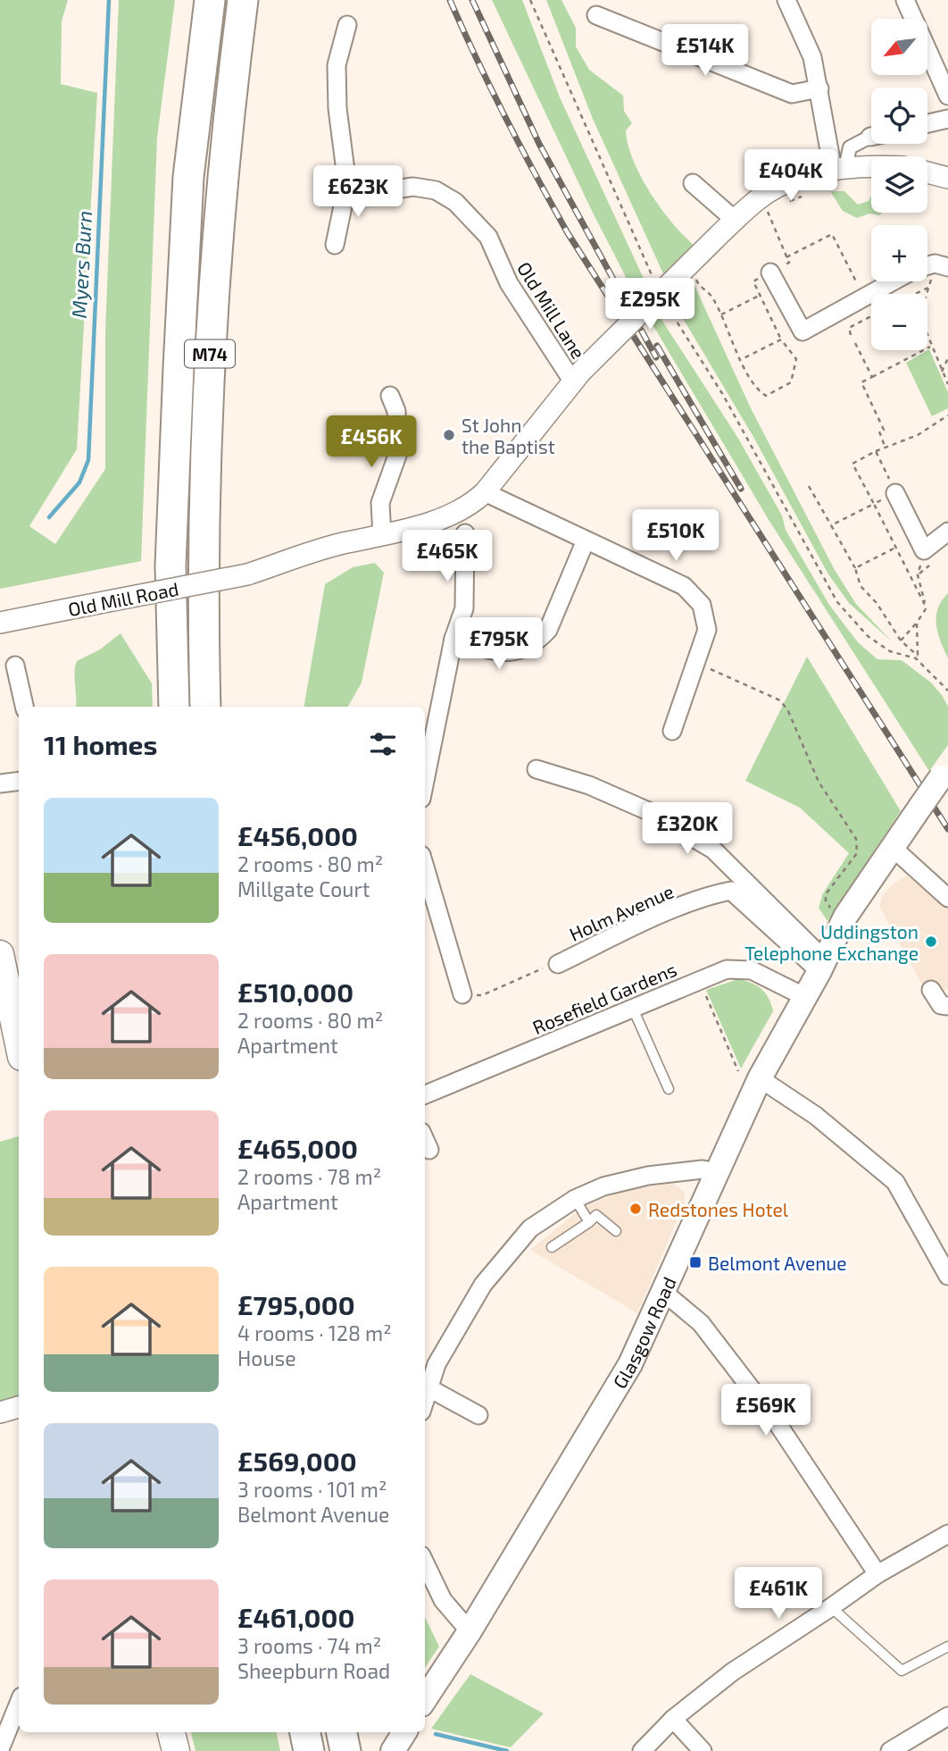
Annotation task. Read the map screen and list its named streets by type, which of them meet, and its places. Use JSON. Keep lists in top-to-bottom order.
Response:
{
  "streets": {
    "highway": ["M74"],
    "main road": ["Glasgow Road"],
    "street": [
      "Old Mill Lane",
      "Old Mill Road",
      "Holm Avenue",
      "Rosefield Gardens"
    ]
  },
  "crossings": [
    ["Old Mill Lane", "Old Mill Road"],
    ["Holm Avenue", "Glasgow Road"],
    ["Rosefield Gardens", "Glasgow Road"]
  ],
  "water": ["Myers Burn"],
  "places": {
    "other": ["St John the Baptist", "Uddingston Telephone Exchange", "Redstones Hotel"],
    "transit": ["Belmont Avenue"]
  },
  "north": "bottom left",
  "page": {
    "map_buttons": ["+", "−"],
    "price": [
      "£514K",
      "£404K",
      "£623K",
      "£295K",
      "£456K",
      "£510K",
      "£465K",
      "£795K",
      "£320K",
      "£569K",
      "£461K"
    ],
    "heading": "11 homes",
    "list": [
      {
        "name": "£456,000",
        "note": "2 rooms · 80 m² · Millgate Court"
      },
      {
        "name": "£510,000",
        "note": "2 rooms · 80 m² · Apartment"
      },
      {
        "name": "£465,000",
        "note": "2 rooms · 78 m² · Apartment"
      },
      {
        "name": "£795,000",
        "note": "4 rooms · 128 m² · House"
      },
      {
        "name": "£569,000",
        "note": "3 rooms · 101 m² · Belmont Avenue"
      },
      {
        "name": "£461,000",
        "note": "3 rooms · 74 m² · Sheepburn Road"
      }
    ]
  }
}
